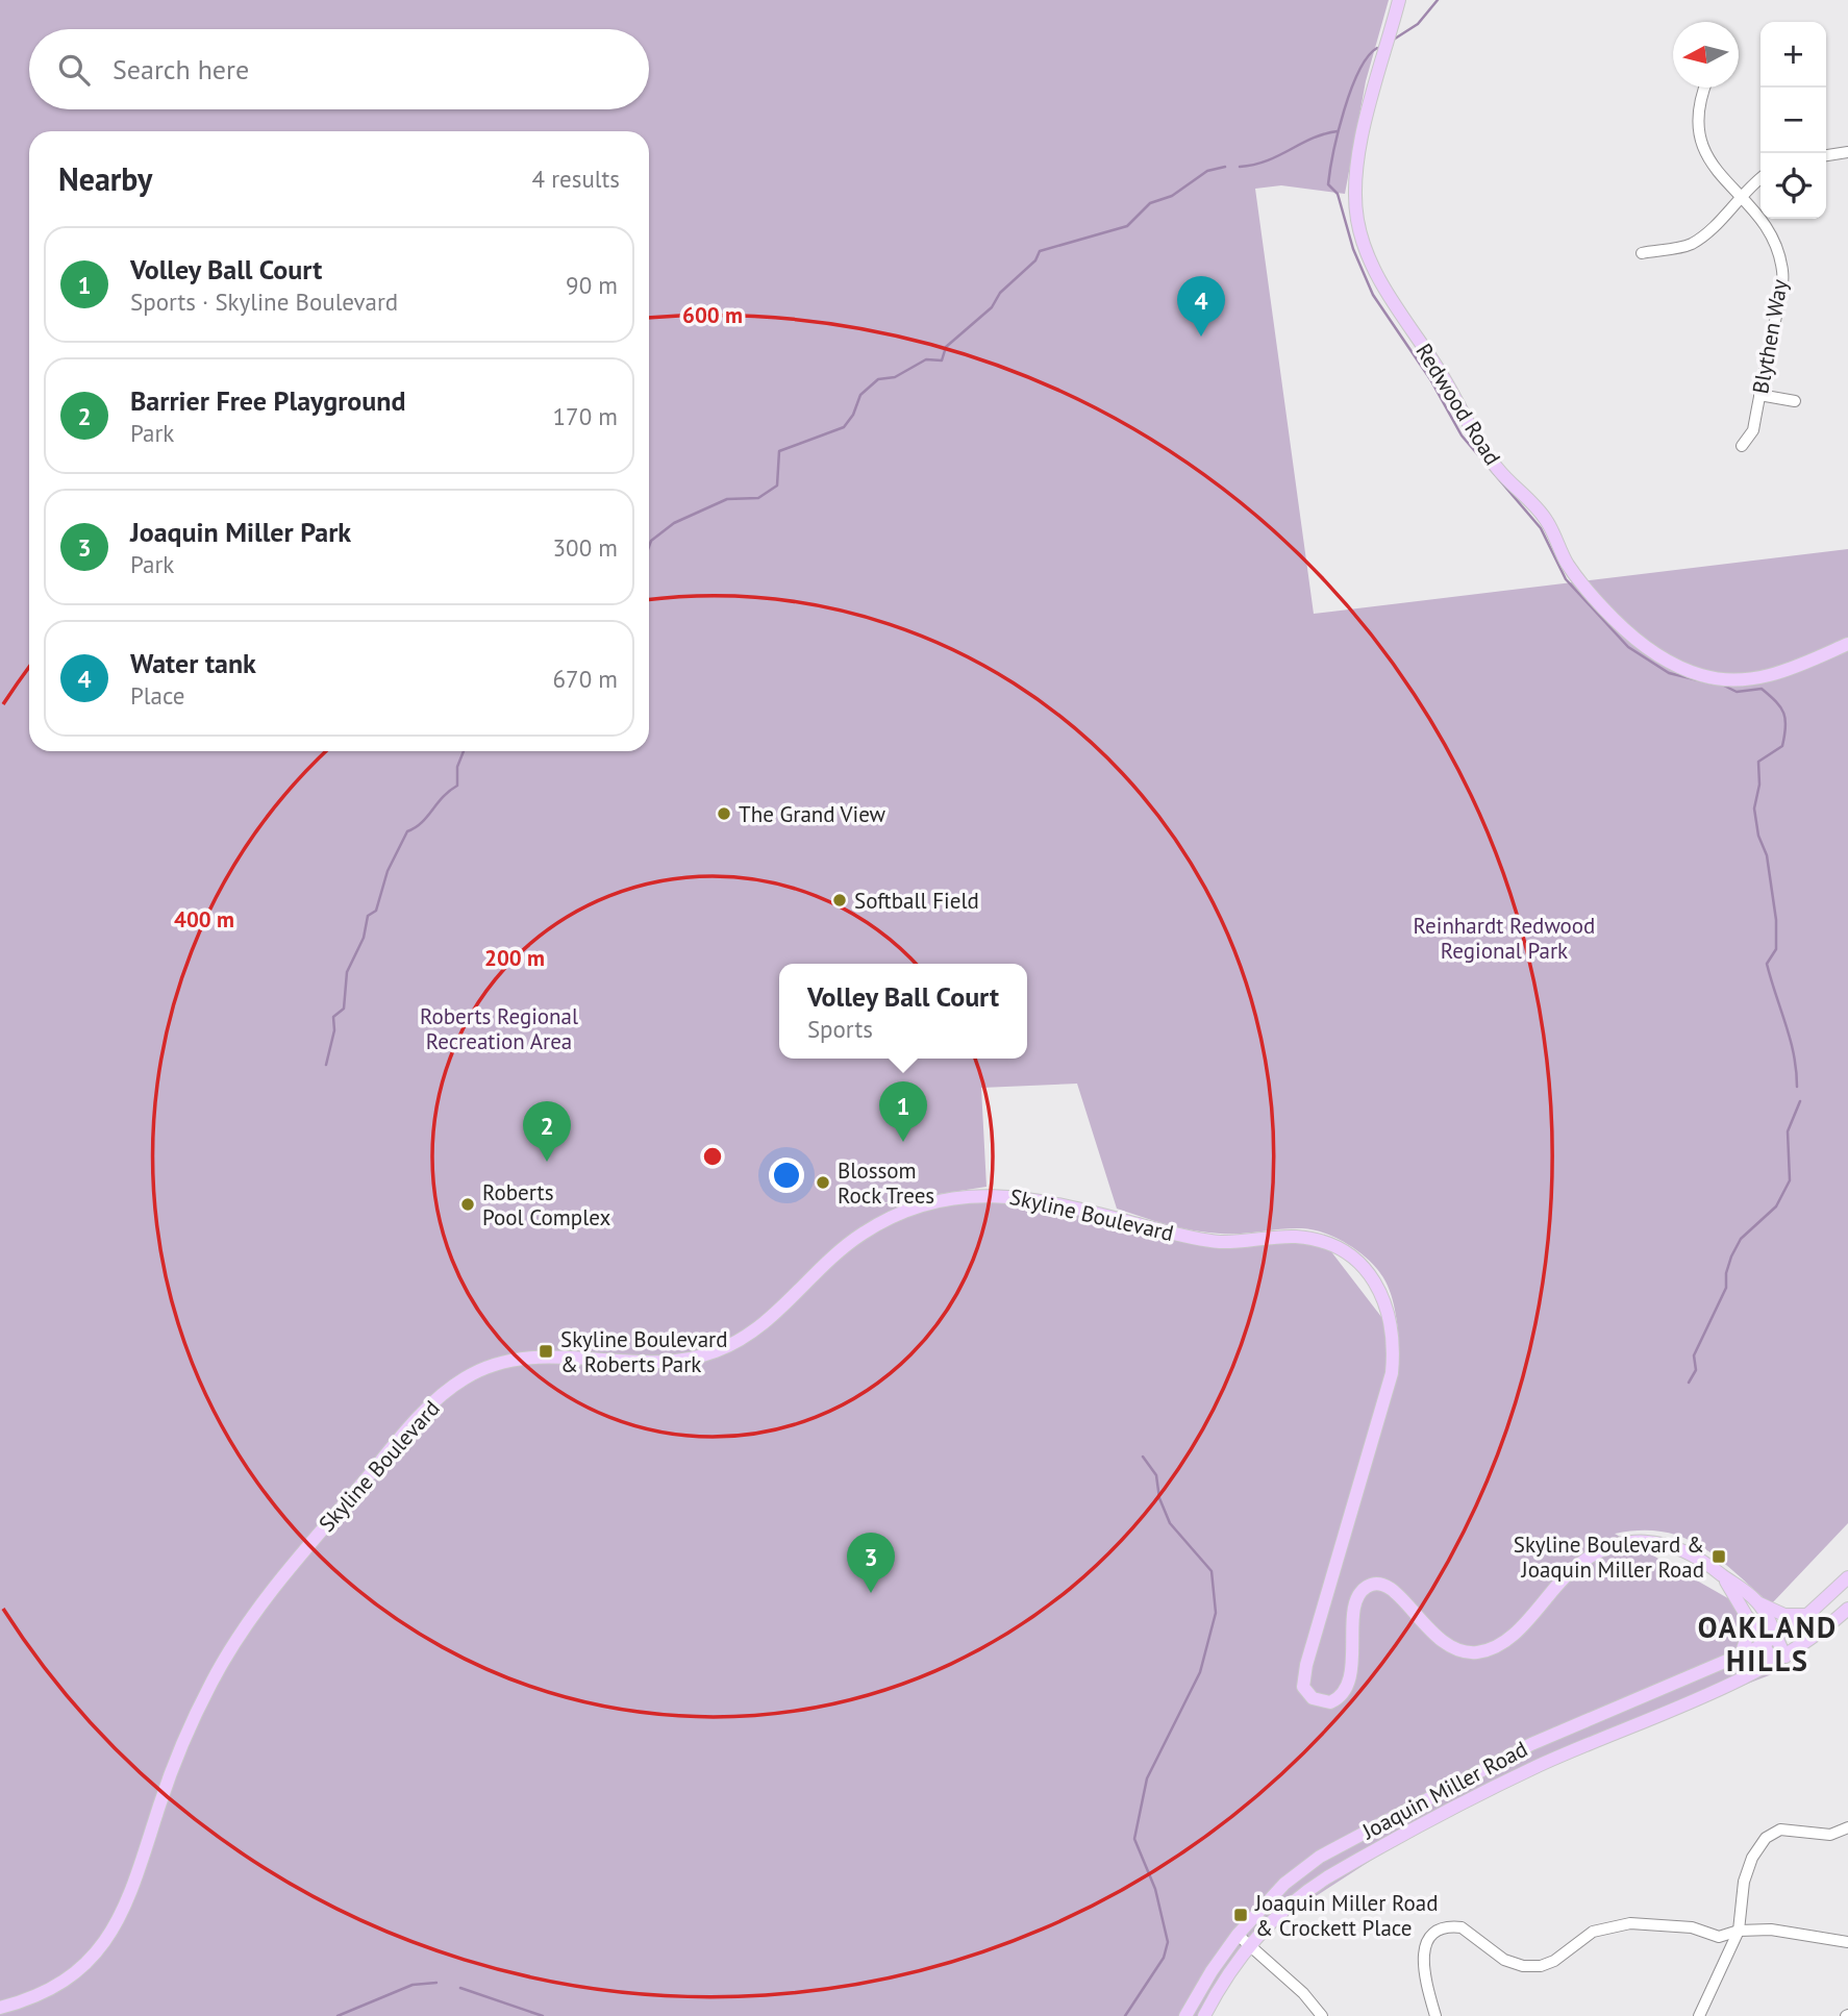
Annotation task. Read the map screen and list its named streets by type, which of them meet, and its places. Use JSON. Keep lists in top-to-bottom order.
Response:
{
  "streets": {
    "main road": ["Redwood Road", "Skyline Boulevard", "Joaquin Miller Road"],
    "street": ["Blythen Way"]
  },
  "crossings": [
    ["Skyline Boulevard", "Joaquin Miller Road"]
  ],
  "districts": ["OAKLAND HILLS"],
  "parks": ["Reinhardt Redwood Regional Park", "Roberts Regional Recreation Area"],
  "places": {
    "other": [
      "The Grand View",
      "Softball Field",
      "Blossom Rock Trees",
      "Roberts Pool Complex"
    ],
    "transit": ["Skyline Boulevard & Roberts Park", "Skyline Boulevard & Joaquin Miller Road", "Joaquin Miller Road & Crockett Place"]
  },
  "north": "left",
  "page": {
    "map_buttons": ["+", "−"],
    "search": "Search here",
    "heading": ["Nearby", "4 results"],
    "list": [
      {
        "mark": "1",
        "name": "Volley Ball Court",
        "note": "Sports · Skyline Boulevard",
        "value": "90 m"
      },
      {
        "mark": "2",
        "name": "Barrier Free Playground",
        "note": "Park",
        "value": "170 m"
      },
      {
        "mark": "3",
        "name": "Joaquin Miller Park",
        "note": "Park",
        "value": "300 m"
      },
      {
        "mark": "4",
        "name": "Water tank",
        "note": "Place",
        "value": "670 m"
      }
    ],
    "pins": [
      "4",
      "1",
      "2",
      "3"
    ],
    "popup": ["Volley Ball Court", "Sports"]
  },
  "rings": ["600 m", "400 m", "200 m"]
}
